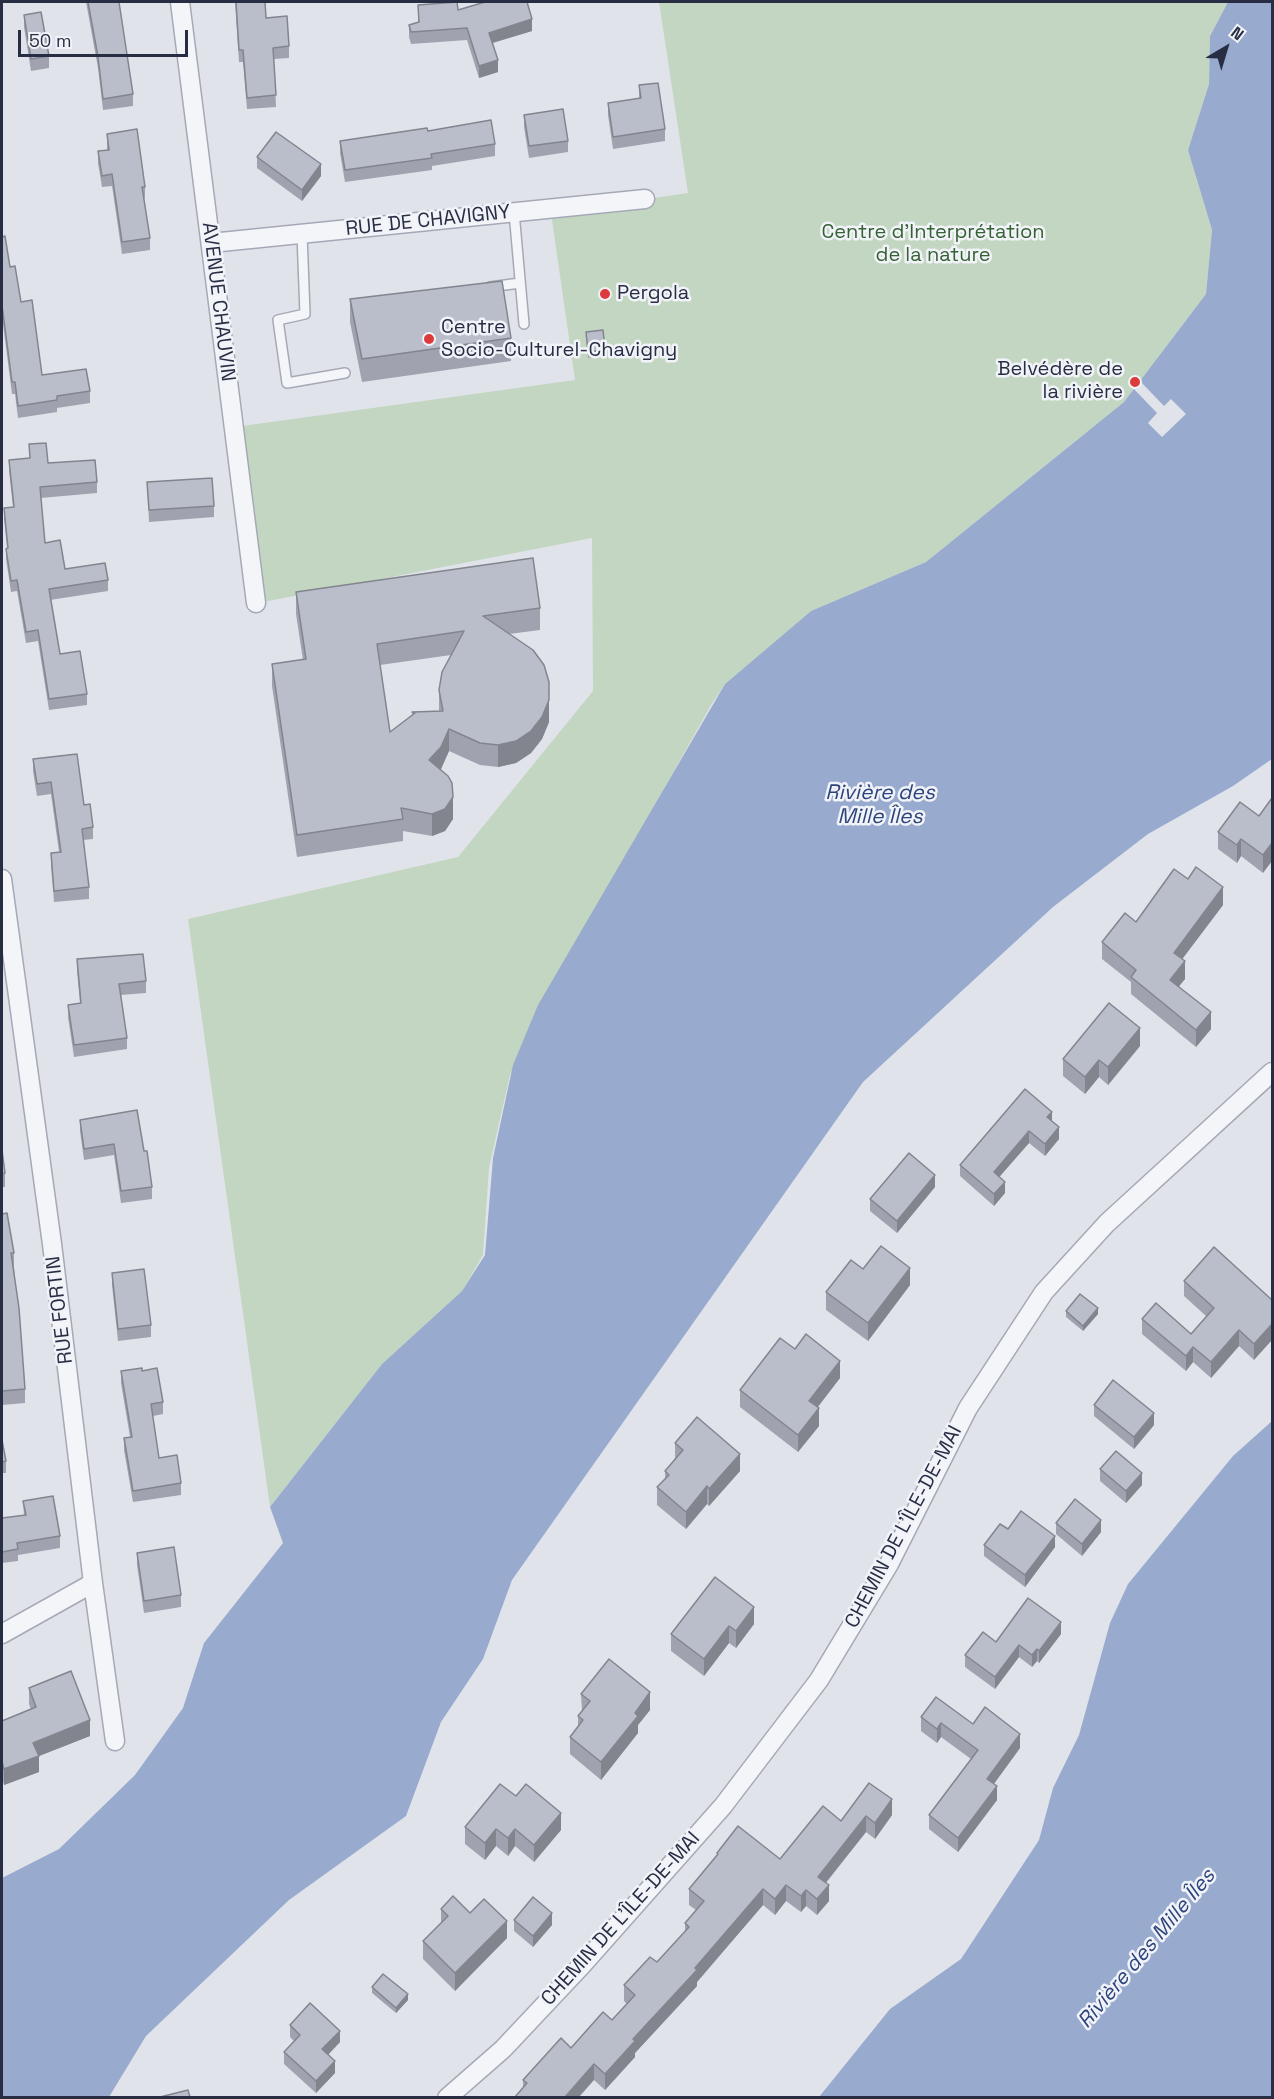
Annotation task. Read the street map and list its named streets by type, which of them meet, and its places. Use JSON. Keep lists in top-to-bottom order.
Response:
{
  "streets": {
    "street": [
      "RUE DE CHAVIGNY",
      "AVENUE CHAUVIN",
      "RUE FORTIN",
      "CHEMIN DE L'ÎLE-DE-MAI"
    ]
  },
  "crossings": [
    ["RUE DE CHAVIGNY", "AVENUE CHAUVIN"]
  ],
  "water": ["Rivière des Mille Îles"],
  "parks": ["Centre d'Interprétation de la nature"],
  "places": ["Pergola", "Centre Socio-Culturel-Chavigny", "Belvédère de la rivière"],
  "scale_bar": "50 m",
  "north": "top right"
}
